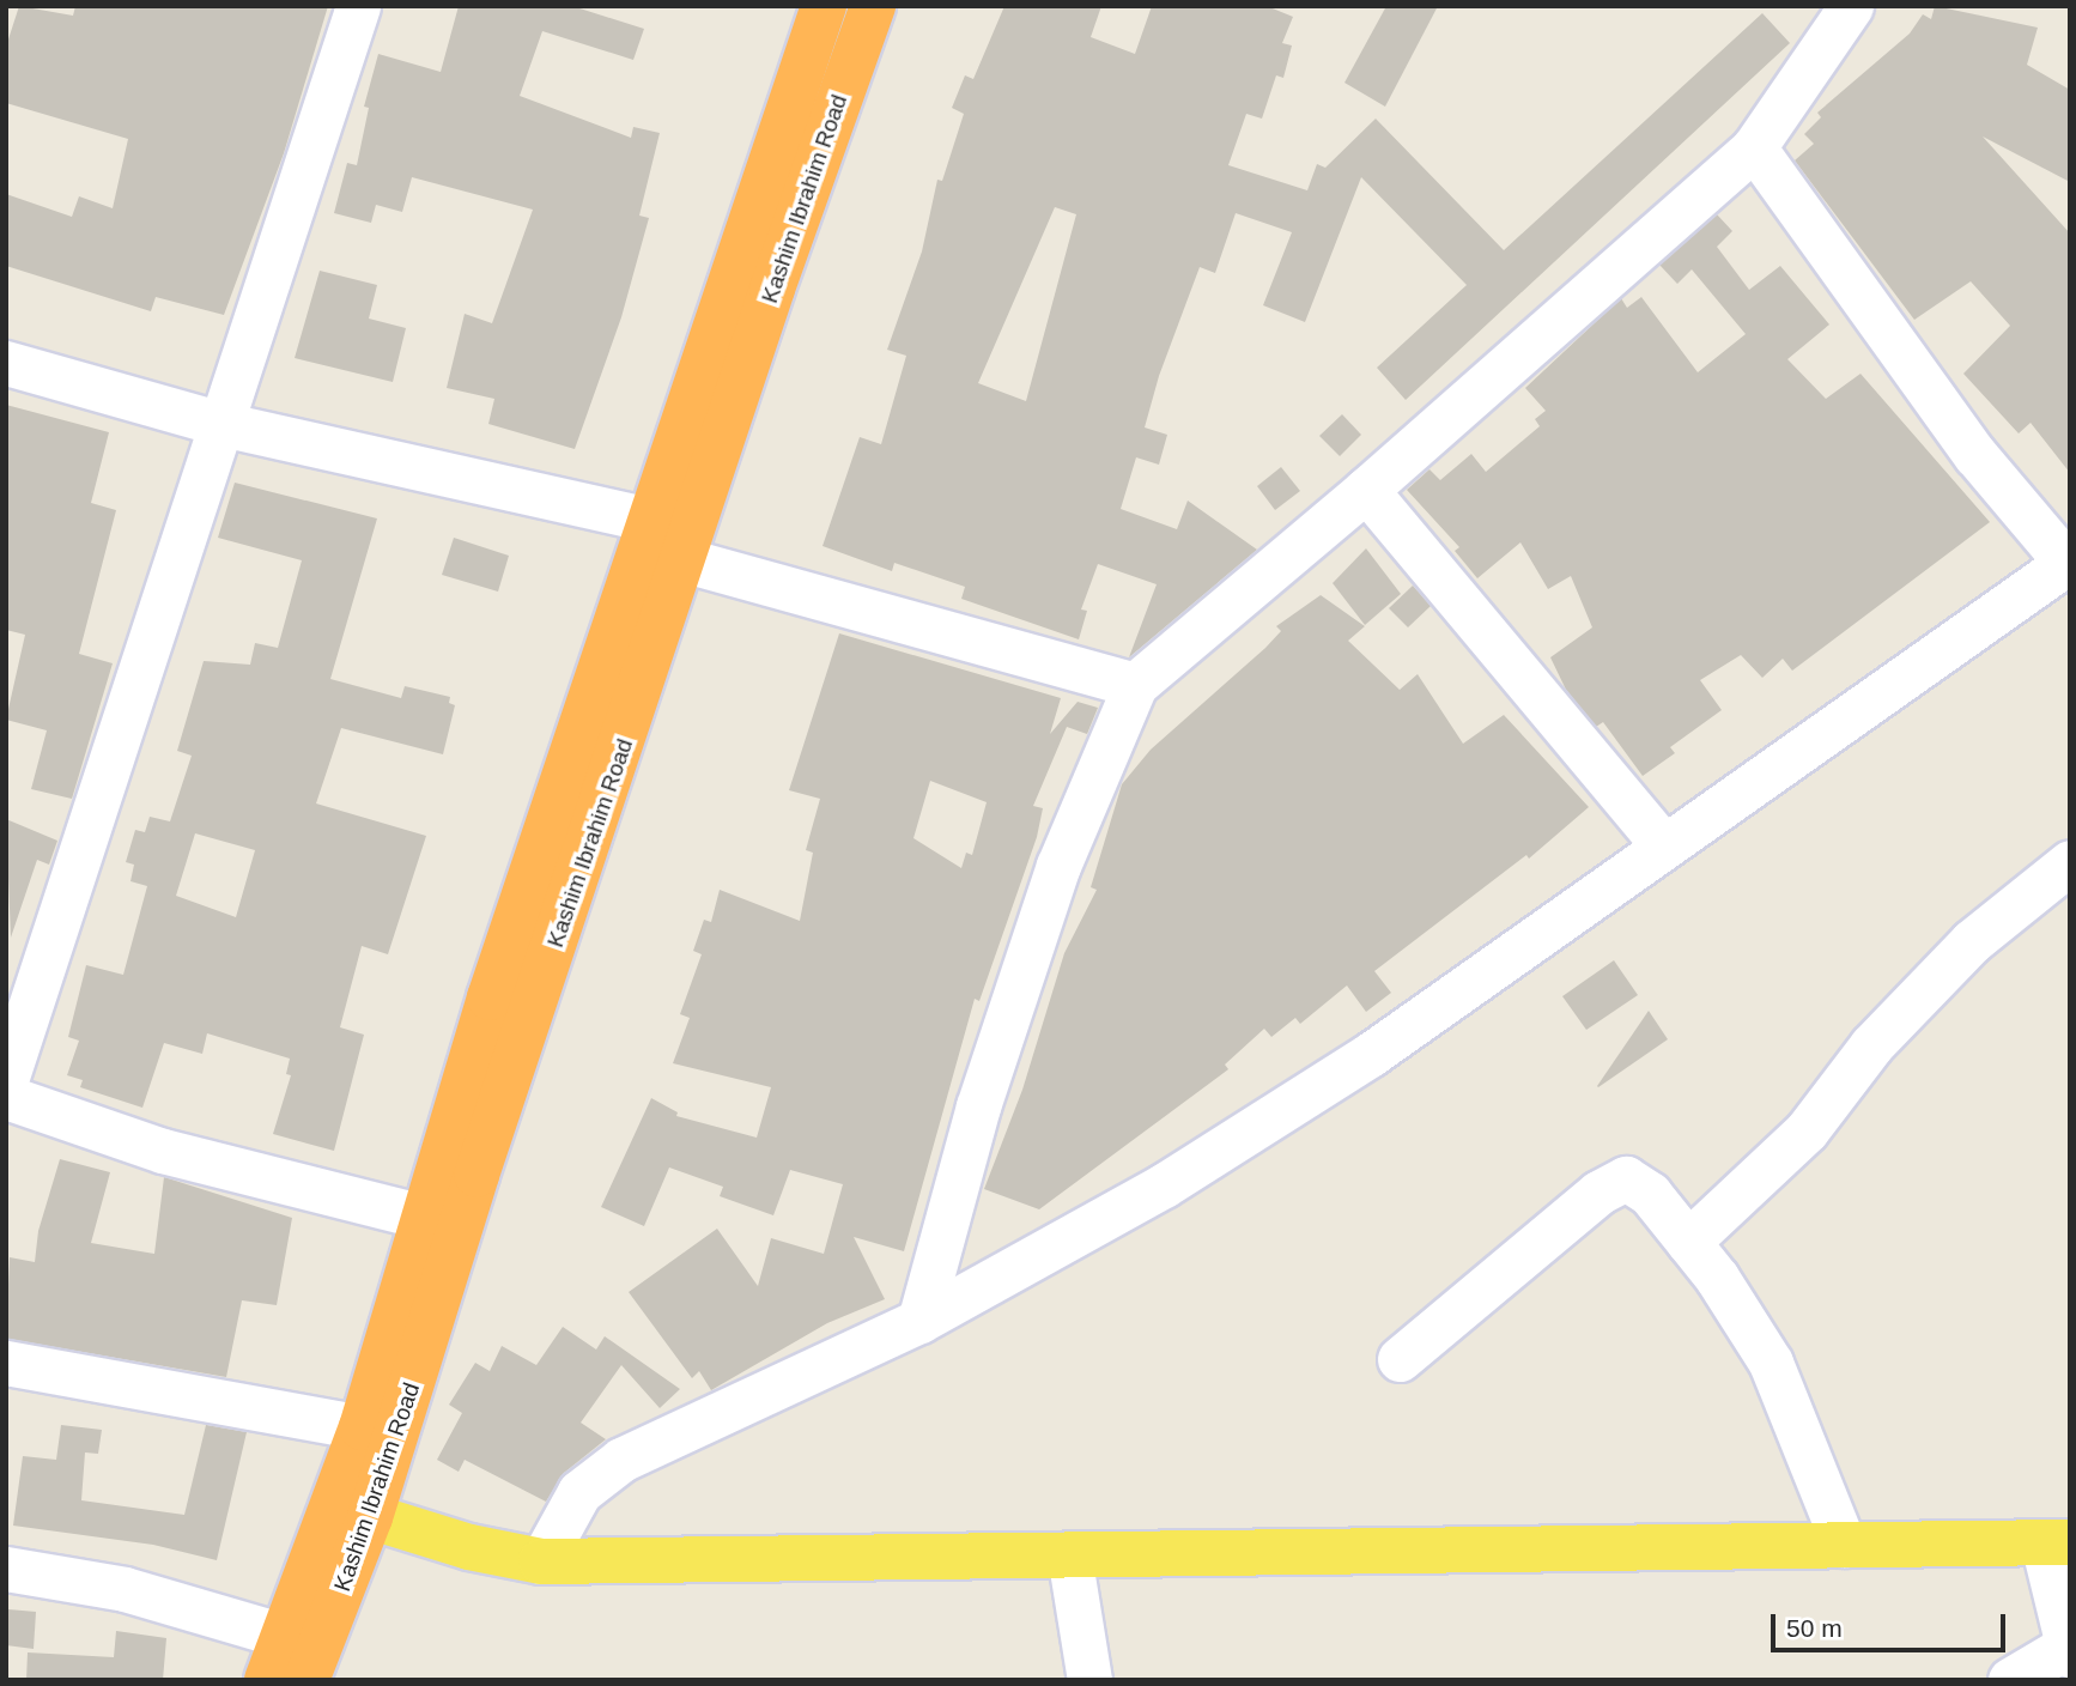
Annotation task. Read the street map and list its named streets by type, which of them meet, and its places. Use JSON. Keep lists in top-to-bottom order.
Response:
{
  "streets": {
    "highway": ["Kashim Ibrahim Road"]
  },
  "scale_bar": "50 m"
}
